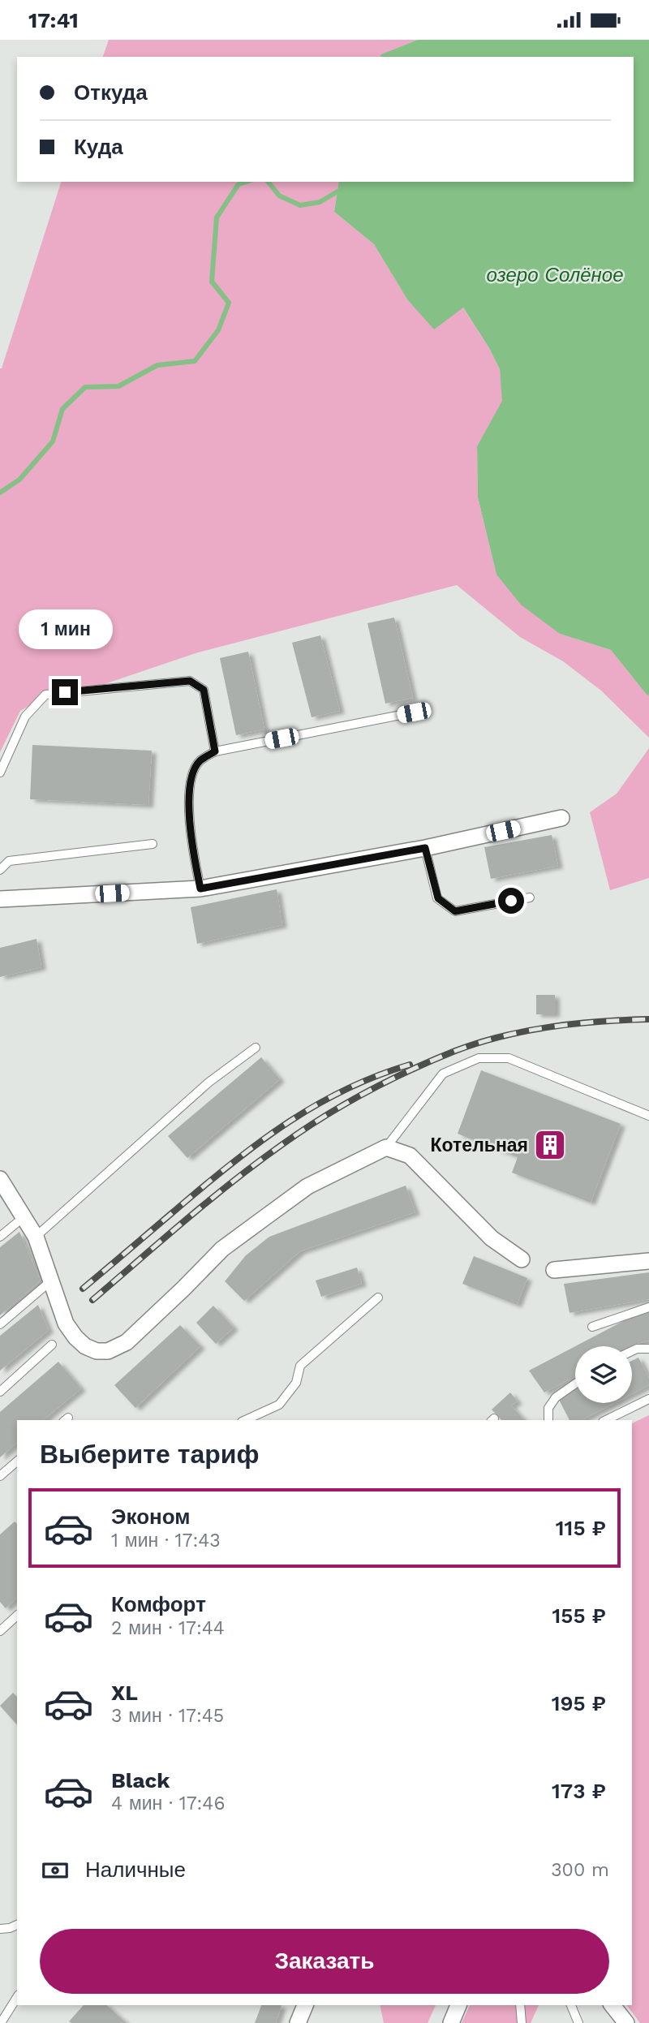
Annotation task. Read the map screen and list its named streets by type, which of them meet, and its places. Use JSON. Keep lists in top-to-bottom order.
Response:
{
  "water": ["озеро Солёное"],
  "places": {
    "building": ["Котельная"]
  },
  "page": {
    "status": "17:41",
    "banner": ["Откуда", "Куда"],
    "bubble": "1 мин",
    "heading": "Выберите тариф",
    "list": [
      {
        "name": "Эконом",
        "note": "1 мин · 17:43",
        "value": "115 ₽"
      },
      {
        "name": "Комфорт",
        "note": "2 мин · 17:44",
        "value": "155 ₽"
      },
      {
        "name": "XL",
        "note": "3 мин · 17:45",
        "value": "195 ₽"
      },
      {
        "name": "Black",
        "note": "4 мин · 17:46",
        "value": "173 ₽"
      }
    ],
    "pay": ["Наличные", "300 m"],
    "buttons": "Заказать"
  }
}
